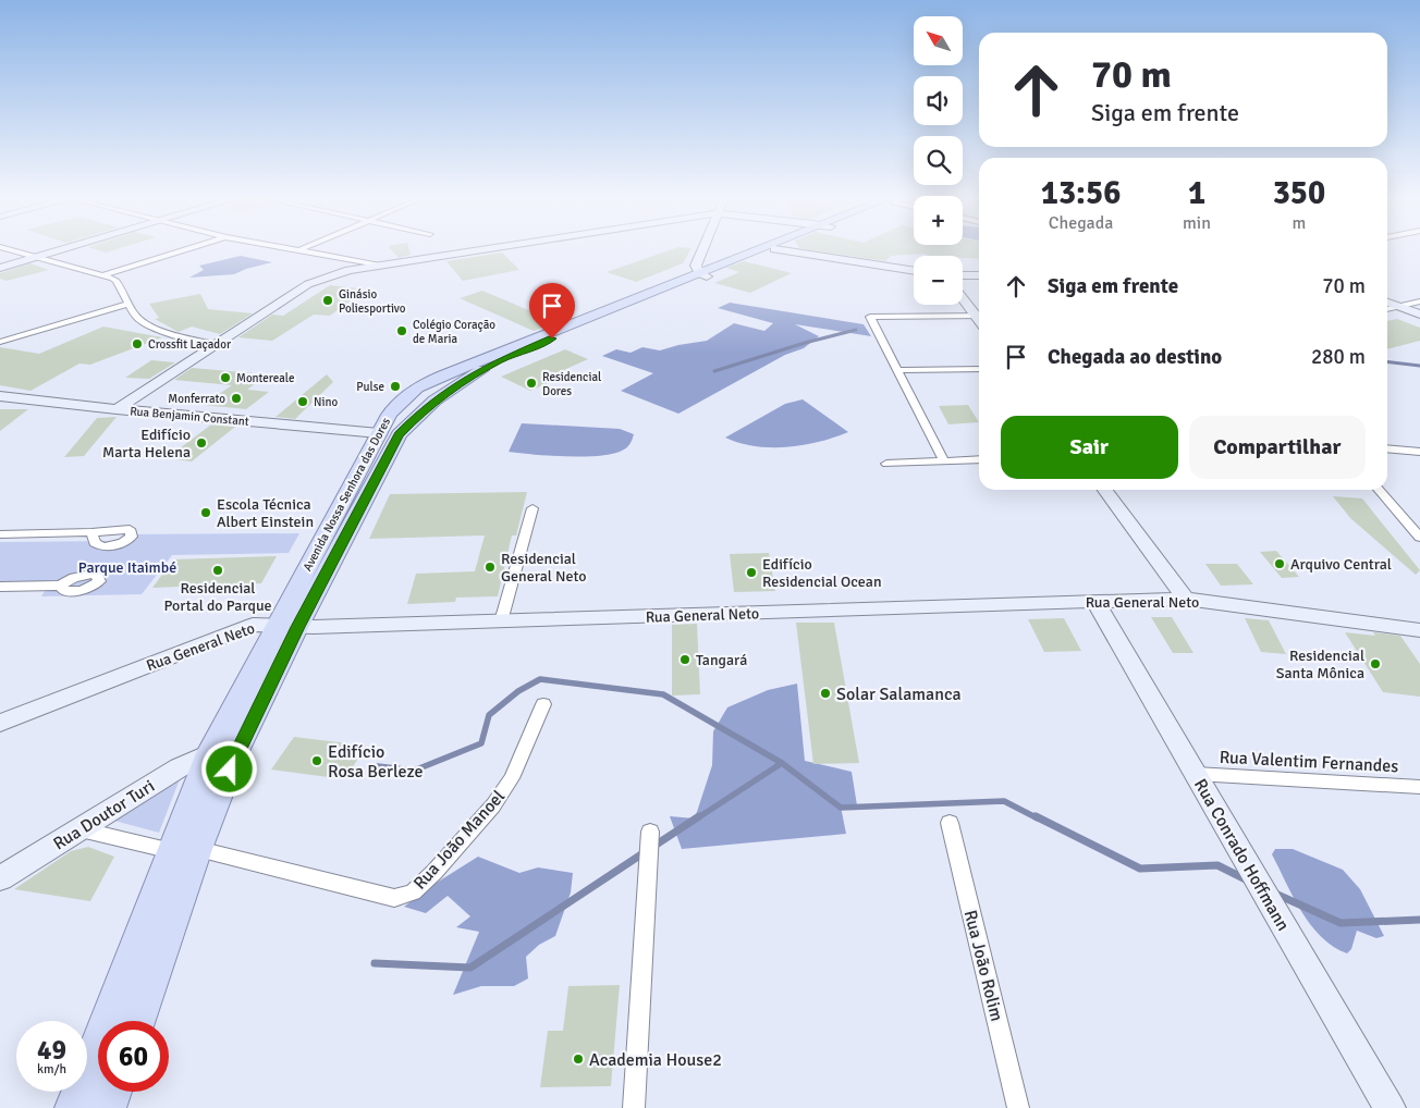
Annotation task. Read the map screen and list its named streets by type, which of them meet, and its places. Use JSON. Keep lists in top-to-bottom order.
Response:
{
  "streets": {
    "main road": ["Avenida Nossa Senhora das Dores"],
    "street": [
      "Rua Benjamin Constant",
      "Rua General Neto",
      "Rua Valentim Fernandes",
      "Rua Doutor Turi",
      "Rua João Manoel",
      "Rua Conrado Hoffmann",
      "Rua João Rolim"
    ]
  },
  "crossings": [
    ["Rua Benjamin Constant", "Avenida Nossa Senhora das Dores"],
    ["Avenida Nossa Senhora das Dores", "Rua General Neto"],
    ["Rua General Neto", "Rua Conrado Hoffmann"],
    ["Rua Valentim Fernandes", "Rua Conrado Hoffmann"],
    ["Rua Doutor Turi", "Rua João Manoel"]
  ],
  "parks": ["Parque Itaimbé"],
  "places": [
    "Ginásio Poliesportivo",
    "Colégio Coração de Maria",
    "Crossfit Laçador",
    "Montereale",
    "Residencial Dores",
    "Pulse",
    "Monferrato",
    "Nino",
    "Edifício Marta Helena",
    "Escola Técnica Albert Einstein",
    "Arquivo Central",
    "Residencial General Neto",
    "Residencial Portal do Parque",
    "Edifício Residencial Ocean",
    "Tangará",
    "Residencial Santa Mônica",
    "Solar Salamanca",
    "Edifício Rosa Berleze",
    "Academia House2"
  ],
  "north": "top left",
  "page": {
    "map_buttons": ["+", "−"],
    "turn": ["70 m", "Siga em frente"],
    "eta": [
      "13:56",
      "Chegada",
      "1",
      "min",
      "350",
      "m"
    ],
    "list": [
      {
        "name": "Siga em frente",
        "value": "70 m"
      },
      {
        "name": "Chegada ao destino",
        "value": "280 m"
      }
    ],
    "buttons": ["Sair", "Compartilhar"],
    "speed": "49 km/h",
    "limit": "60"
  }
}
